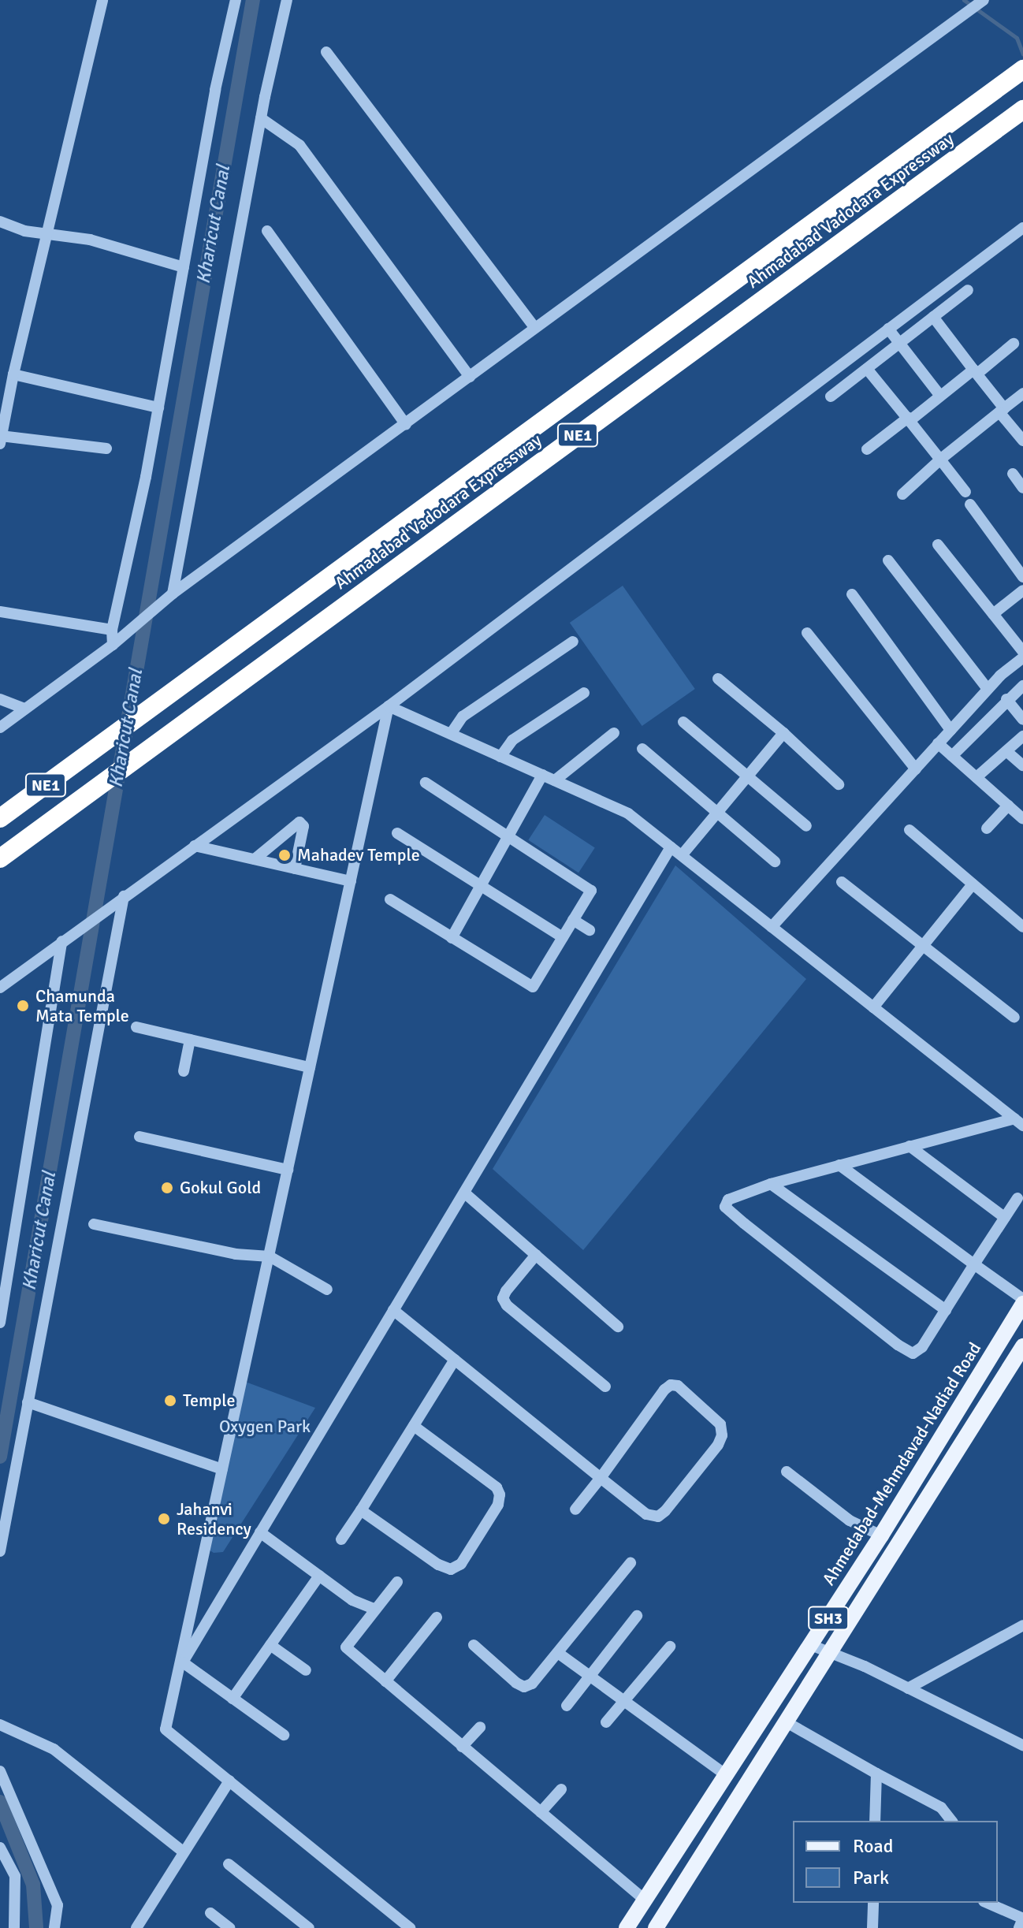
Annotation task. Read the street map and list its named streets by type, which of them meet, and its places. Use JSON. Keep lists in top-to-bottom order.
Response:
{
  "streets": {
    "highway": ["Ahmadabad Vadodara Expressway", "NE1"],
    "main road": ["Ahmedabad-Mehmdavad-Nadiad Road", "SH3"]
  },
  "water": ["Kharicut Canal"],
  "parks": ["Oxygen Park"],
  "places": [
    "Mahadev Temple",
    "Chamunda Mata Temple",
    "Gokul Gold",
    "Temple",
    "Jahanvi Residency"
  ],
  "legend": ["Road", "Park"]
}
